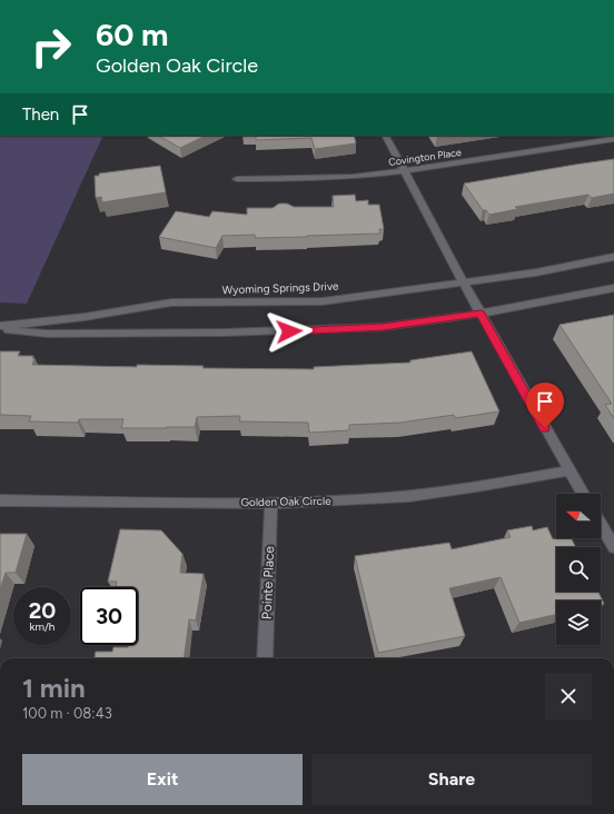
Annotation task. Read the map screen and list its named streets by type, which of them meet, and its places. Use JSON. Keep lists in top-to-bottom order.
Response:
{
  "streets": {
    "street": [
      "Covington Place",
      "Wyoming Springs Drive",
      "Golden Oak Circle",
      "Pointe Place"
    ]
  },
  "crossings": [
    ["Golden Oak Circle", "Pointe Place"]
  ],
  "north": "left",
  "page": {
    "turn": ["60 m", "Golden Oak Circle"],
    "then": "Then",
    "speed": "20 km/h",
    "limit": "30",
    "heading": ["1 min", "100 m · 08:43"],
    "buttons": ["Exit", "Share"]
  }
}
